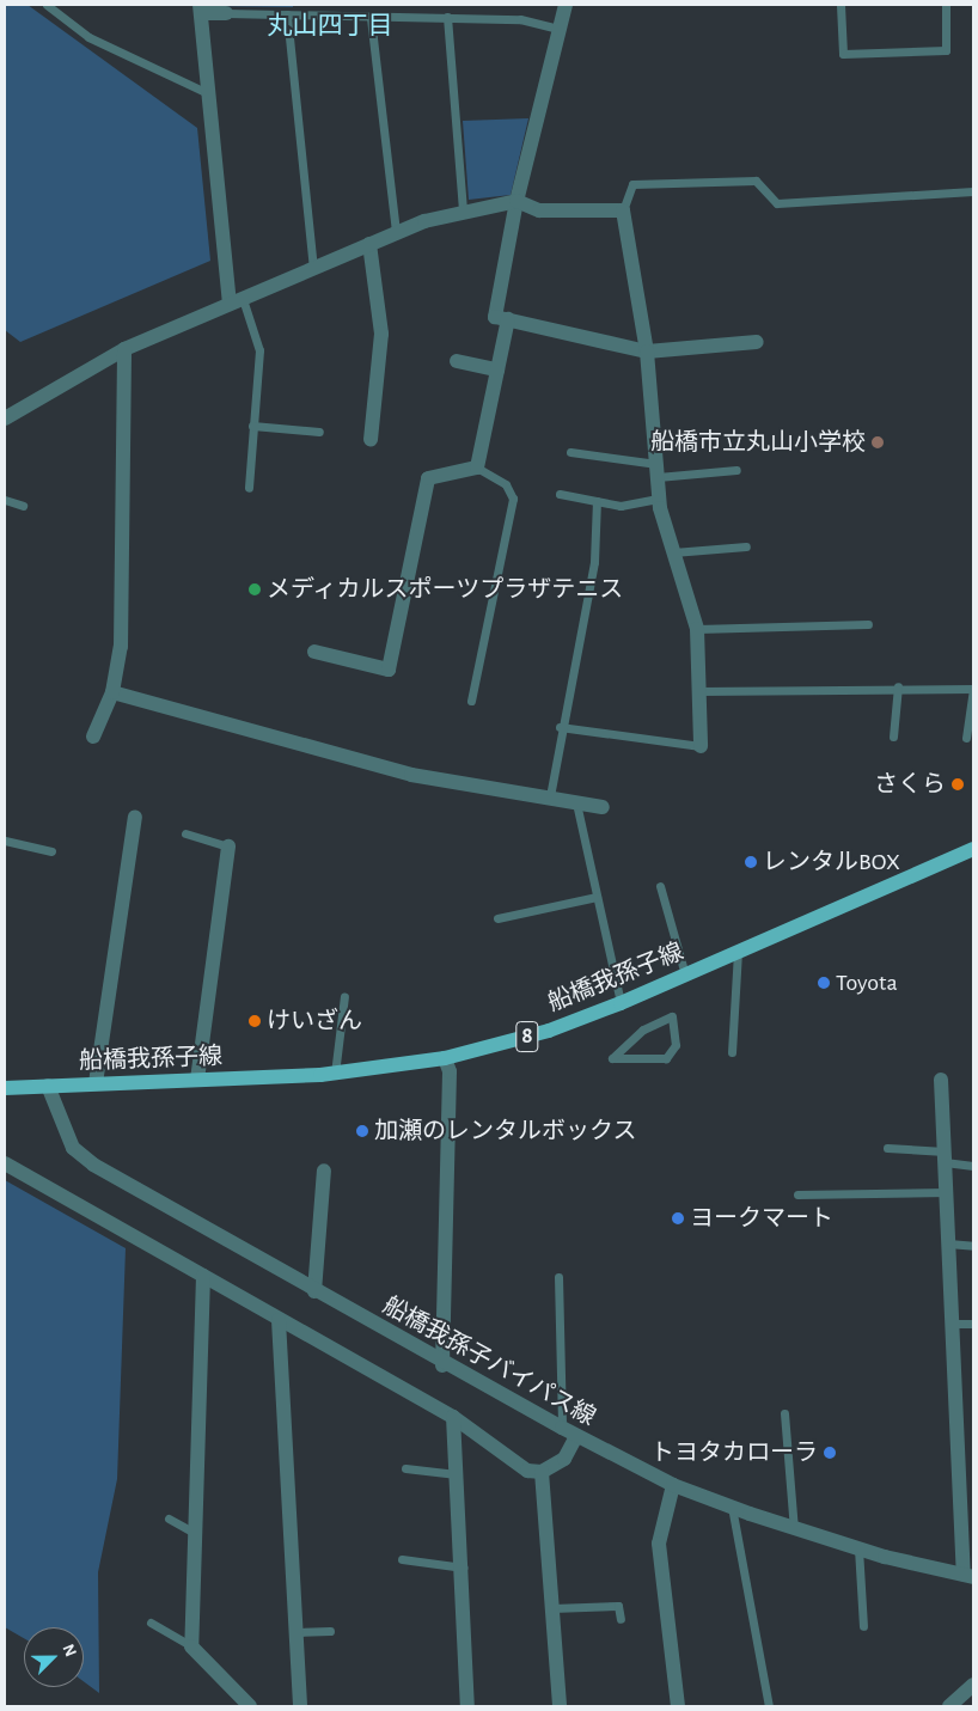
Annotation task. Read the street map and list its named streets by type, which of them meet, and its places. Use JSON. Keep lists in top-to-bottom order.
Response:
{
  "streets": {
    "main road": ["船橋我孫子線", "8"],
    "street": ["船橋我孫子バイパス線"]
  },
  "crossings": [
    ["船橋我孫子線", "船橋我孫子バイパス線"]
  ],
  "districts": ["丸山四丁目"],
  "places": [
    "船橋市立丸山小学校",
    "メディカルスポーツプラザテニス",
    "さくら",
    "レンタルBOX",
    "Toyota",
    "けいざん",
    "加瀬のレンタルボックス",
    "ヨークマート",
    "トヨタカローラ"
  ],
  "north": "top right"
}
